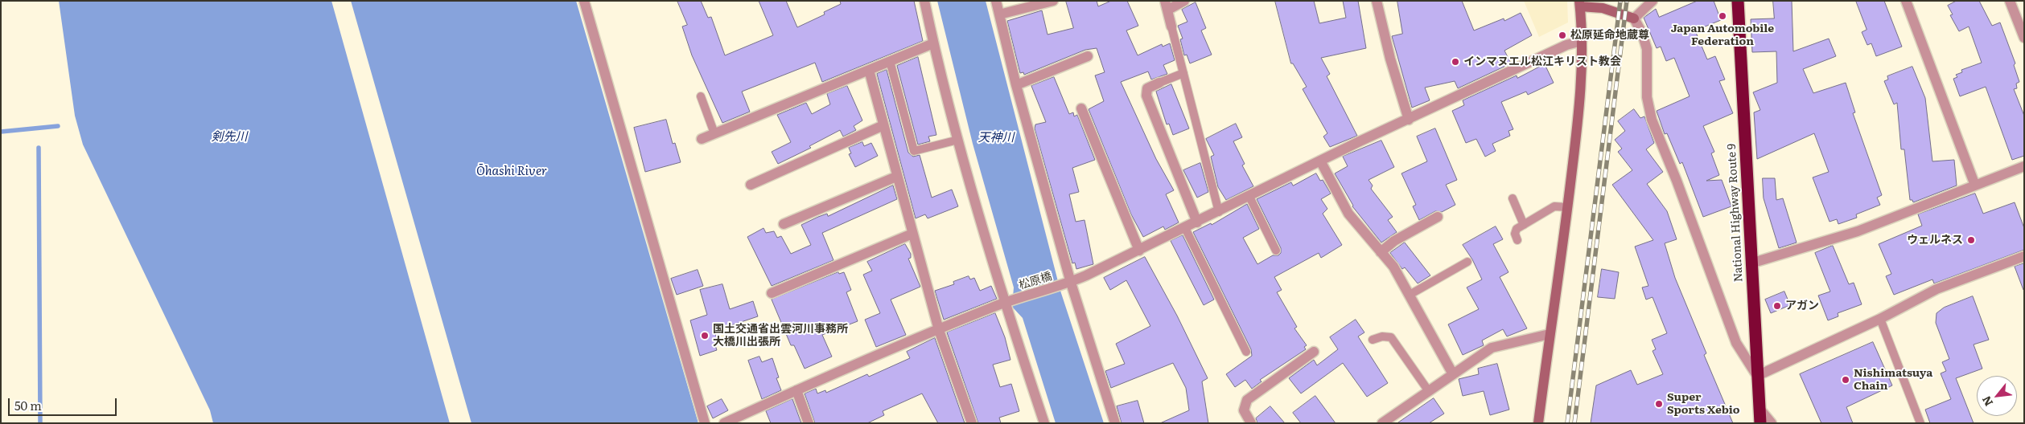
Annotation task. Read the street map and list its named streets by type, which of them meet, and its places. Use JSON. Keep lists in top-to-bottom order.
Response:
{
  "streets": {
    "highway": ["National Highway Route 9"],
    "street": ["松原橋"]
  },
  "water": ["剣先川", "天神川", "Ōhashi River"],
  "places": [
    "Japan Automobile Federation",
    "松原延命地蔵尊",
    "インマヌエル松江キリスト教会",
    "ウェルネス",
    "アガン",
    "国土交通省出雲河川事務所 大橋川出張所",
    "Nishimatsuya Chain",
    "Super Sports Xebio"
  ],
  "scale_bar": "50 m",
  "north": "bottom left"
}
